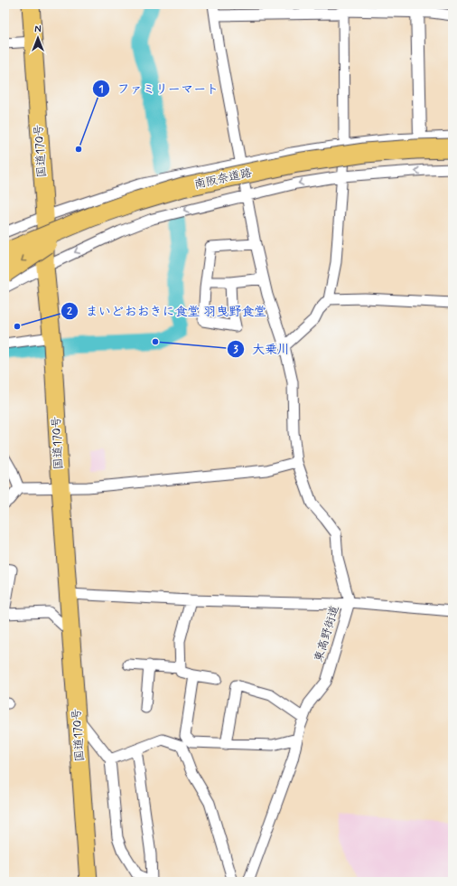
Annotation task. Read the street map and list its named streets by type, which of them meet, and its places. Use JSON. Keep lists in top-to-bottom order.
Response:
{
  "streets": {
    "highway": ["国道170号", "南阪奈道路"],
    "street": ["東高野街道"]
  },
  "places": ["ファミリーマート", "まいどおおきに食堂 羽曳野食堂", "大乗川"],
  "north": "top"
}
